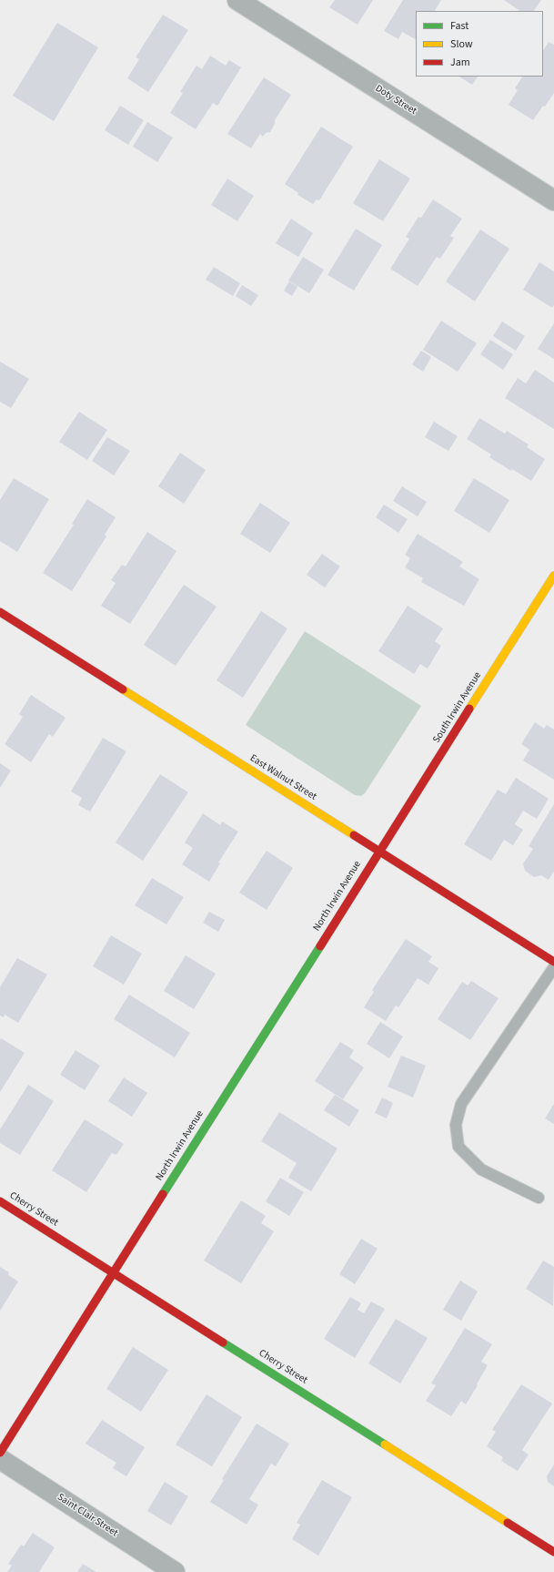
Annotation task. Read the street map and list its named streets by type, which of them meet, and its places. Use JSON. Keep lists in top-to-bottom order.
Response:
{
  "streets": {
    "street": [
      "Doty Street",
      "South Irwin Avenue",
      "East Walnut Street",
      "North Irwin Avenue",
      "Cherry Street",
      "Saint Clair Street"
    ]
  },
  "crossings": [
    ["South Irwin Avenue", "East Walnut Street"],
    ["South Irwin Avenue", "North Irwin Avenue"],
    ["East Walnut Street", "North Irwin Avenue"],
    ["North Irwin Avenue", "Cherry Street"]
  ],
  "legend": ["Fast", "Slow", "Jam"]
}
